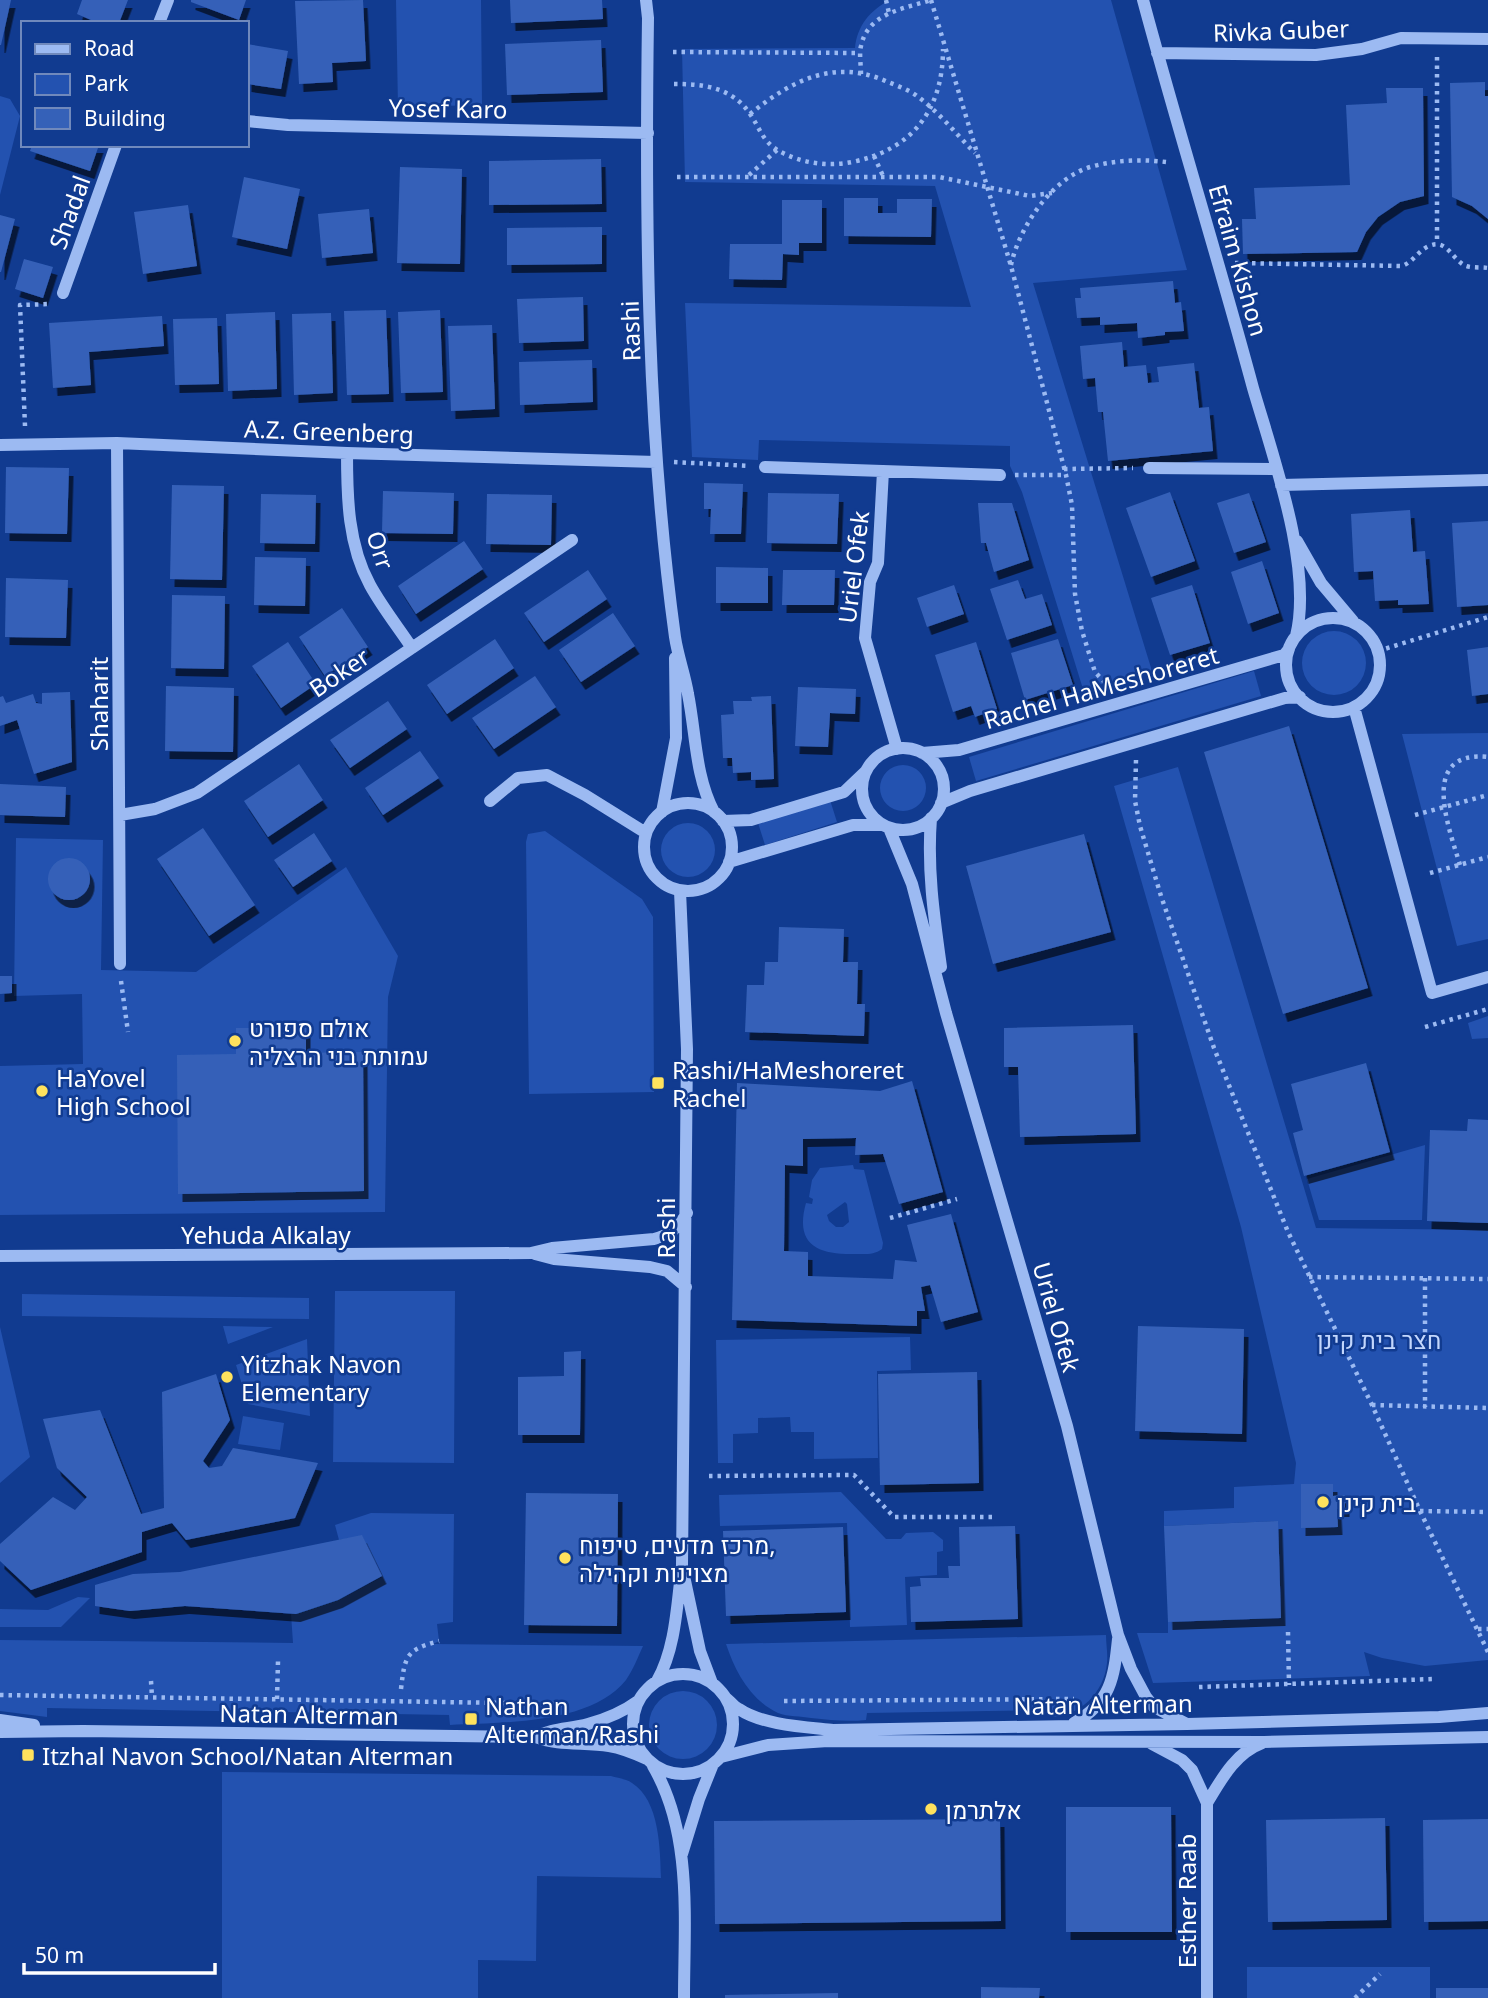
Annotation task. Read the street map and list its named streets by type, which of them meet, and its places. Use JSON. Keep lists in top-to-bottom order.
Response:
{
  "streets": {
    "street": [
      "Rivka Guber",
      "Yosef Karo",
      "Shadal",
      "Efraim Kishon",
      "Rashi",
      "A.Z. Greenberg",
      "Orr",
      "Uriel Ofek",
      "Boker",
      "Rachel HaMeshoreret",
      "Shaharit",
      "Yehuda Alkalay",
      "Natan Alterman",
      "Esther Raab"
    ]
  },
  "crossings": [
    ["Rivka Guber", "Efraim Kishon"],
    ["Yosef Karo", "Rashi"],
    ["Efraim Kishon", "Rachel HaMeshoreret"],
    ["Rashi", "A.Z. Greenberg"],
    ["Rashi", "Yehuda Alkalay"],
    ["Rashi", "Natan Alterman"],
    ["A.Z. Greenberg", "Orr"],
    ["A.Z. Greenberg", "Shaharit"],
    ["Orr", "Boker"],
    ["Uriel Ofek", "Rachel HaMeshoreret"],
    ["Uriel Ofek", "Natan Alterman"],
    ["Boker", "Shaharit"],
    ["Natan Alterman", "Esther Raab"]
  ],
  "parks": ["חצר בית קינן"],
  "places": {
    "other": [
      "אולם ספורט עמותת בני הרצליה",
      "HaYovel High School",
      "Yitzhak Navon Elementary",
      "בית קינן",
      "מרכז מדעים, טיפוח, מצוינות וקהילה",
      "אלתרמן"
    ],
    "transit": ["Rashi/HaMeshoreret Rachel", "Nathan Alterman/Rashi", "Itzhal Navon School/Natan Alterman"]
  },
  "legend": ["Road", "Park", "Building"],
  "scale_bar": "50 m"
}
